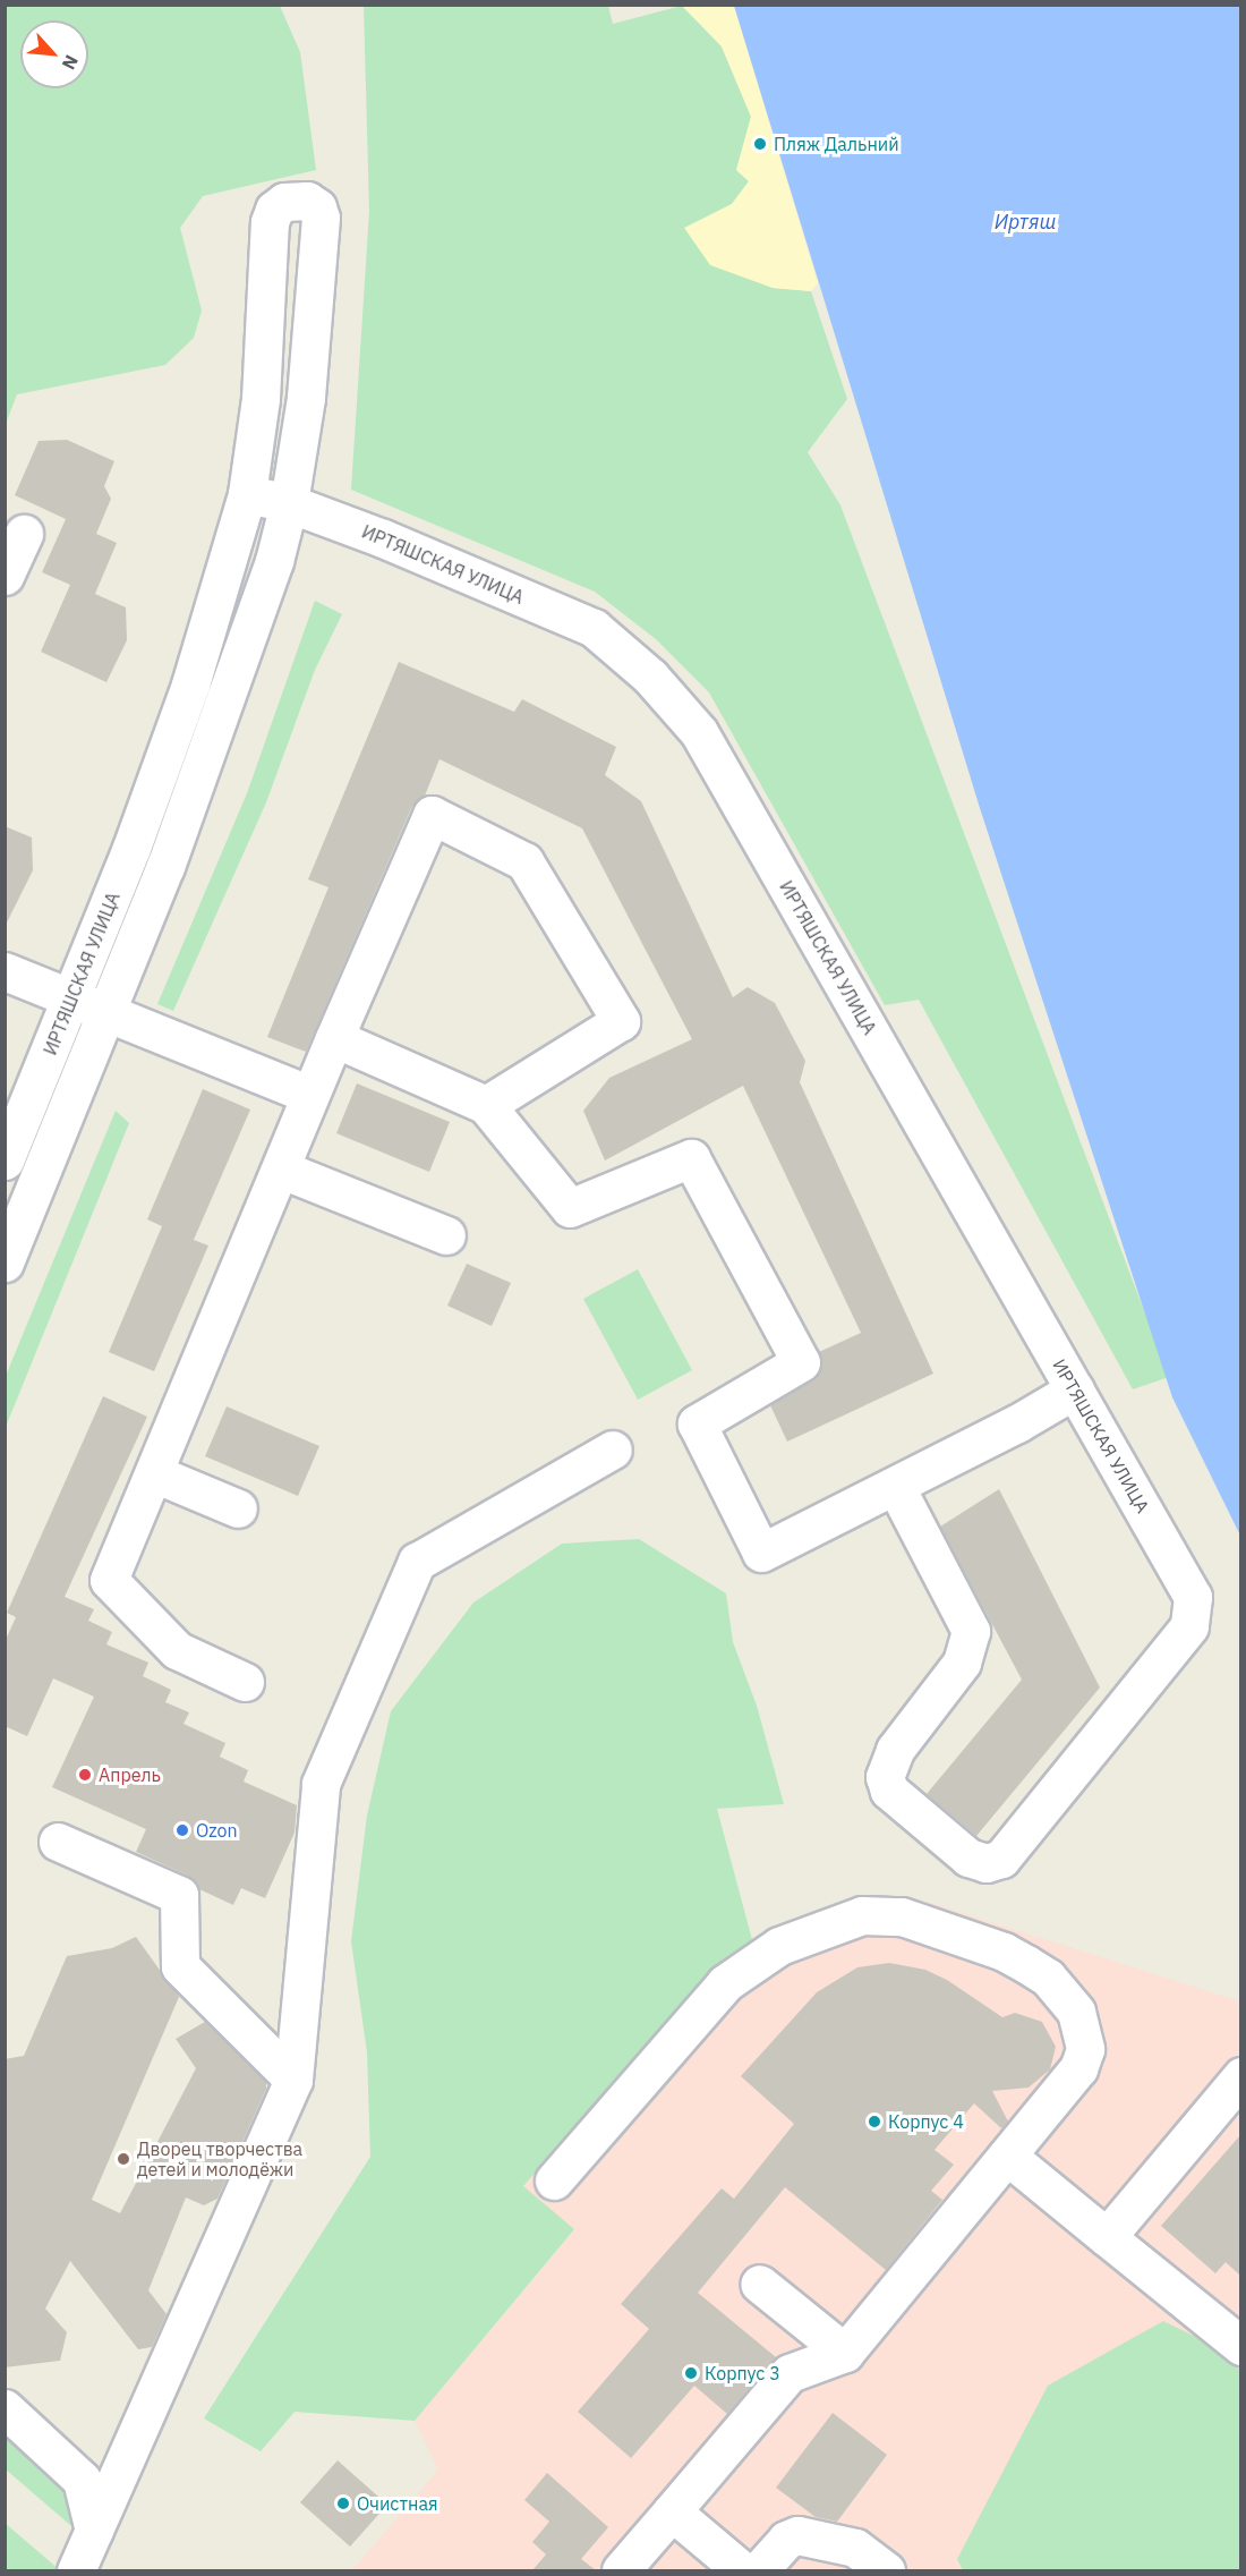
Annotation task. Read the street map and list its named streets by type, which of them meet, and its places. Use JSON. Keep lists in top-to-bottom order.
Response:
{
  "streets": {
    "street": ["ИРТЯШСКАЯ УЛИЦА"]
  },
  "water": ["Иртяш"],
  "places": [
    "Пляж Дальний",
    "Апрель",
    "Ozon",
    "Корпус 4",
    "Дворец творчества детей и молодёжи",
    "Корпус 3",
    "Очистная"
  ],
  "north": "bottom right"
}
